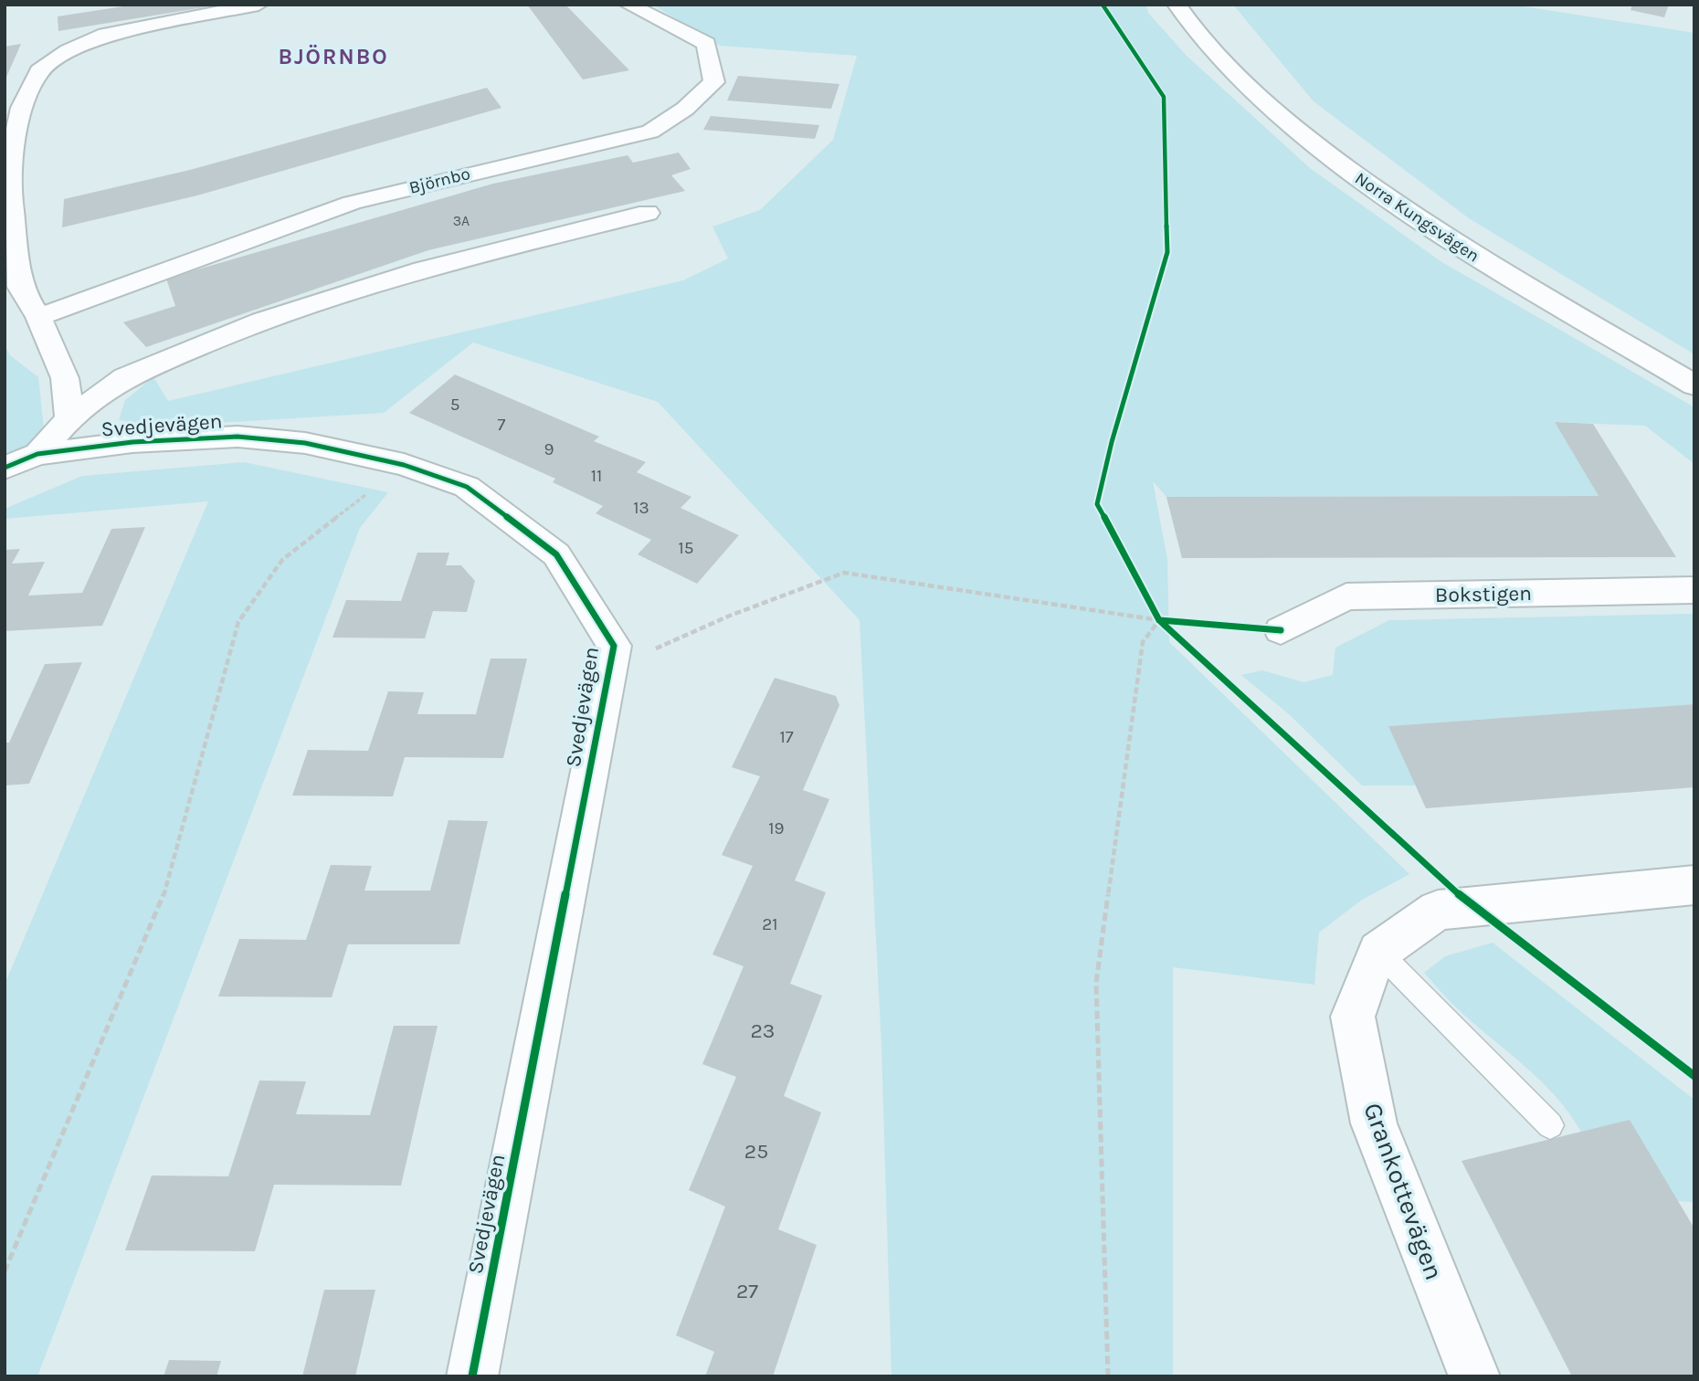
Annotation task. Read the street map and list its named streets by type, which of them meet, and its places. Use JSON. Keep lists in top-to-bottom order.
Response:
{
  "streets": {
    "street": [
      "Björnbo",
      "Norra Kungsvägen",
      "Svedjevägen",
      "Bokstigen",
      "Grankottevägen"
    ]
  },
  "districts": ["BJÖRNBO"],
  "house_numbers": [
    "3A",
    "5",
    "7",
    "9",
    "11",
    "13",
    "15",
    "17",
    "19",
    "21",
    "23",
    "25",
    "27"
  ]
}
